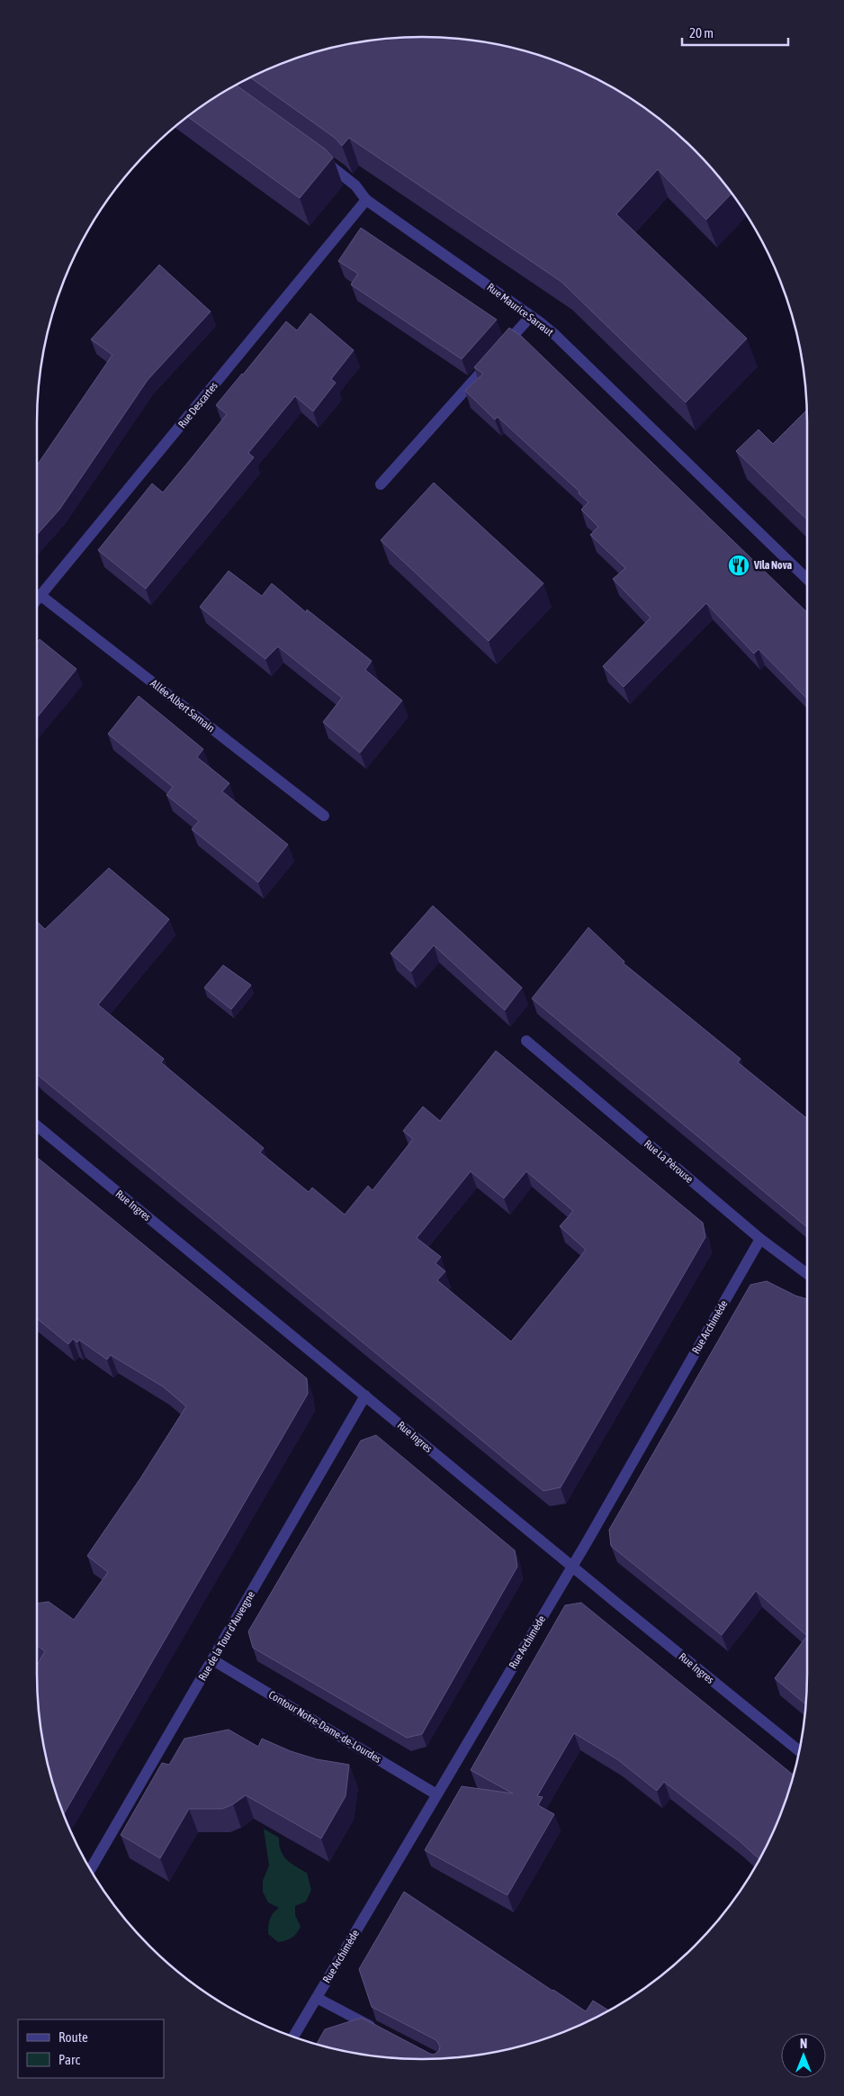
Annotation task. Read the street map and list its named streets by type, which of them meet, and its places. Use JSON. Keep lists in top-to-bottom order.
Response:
{
  "streets": {
    "street": [
      "Rue Maurice Sarraut",
      "Rue Descartes",
      "Allée Albert Samain",
      "Rue La Pérouse",
      "Rue Ingres",
      "Rue Archimède",
      "Rue de la Tour d'Auvergne",
      "Contour Notre-Dame-de-Lourdes"
    ]
  },
  "crossings": [
    ["Rue Maurice Sarraut", "Rue Descartes"],
    ["Rue Descartes", "Allée Albert Samain"],
    ["Rue La Pérouse", "Rue Archimède"],
    ["Rue Ingres", "Rue Archimède"],
    ["Rue Ingres", "Rue de la Tour d'Auvergne"],
    ["Rue Archimède", "Contour Notre-Dame-de-Lourdes"],
    ["Rue de la Tour d'Auvergne", "Contour Notre-Dame-de-Lourdes"]
  ],
  "places": {
    "restaurant": ["Vila Nova"]
  },
  "legend": ["Route", "Parc"],
  "scale_bar": "20 m",
  "north": "top"
}
